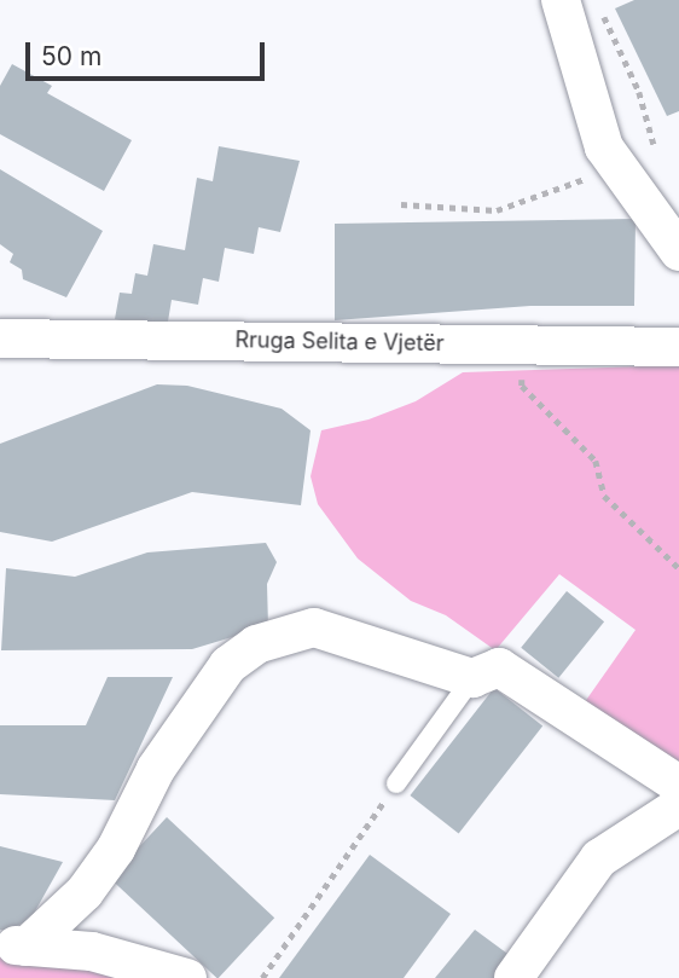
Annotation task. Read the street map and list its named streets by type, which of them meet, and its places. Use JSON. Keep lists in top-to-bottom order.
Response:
{
  "streets": {
    "street": ["Rruga Selita e Vjetër"]
  },
  "scale_bar": "50 m"
}
